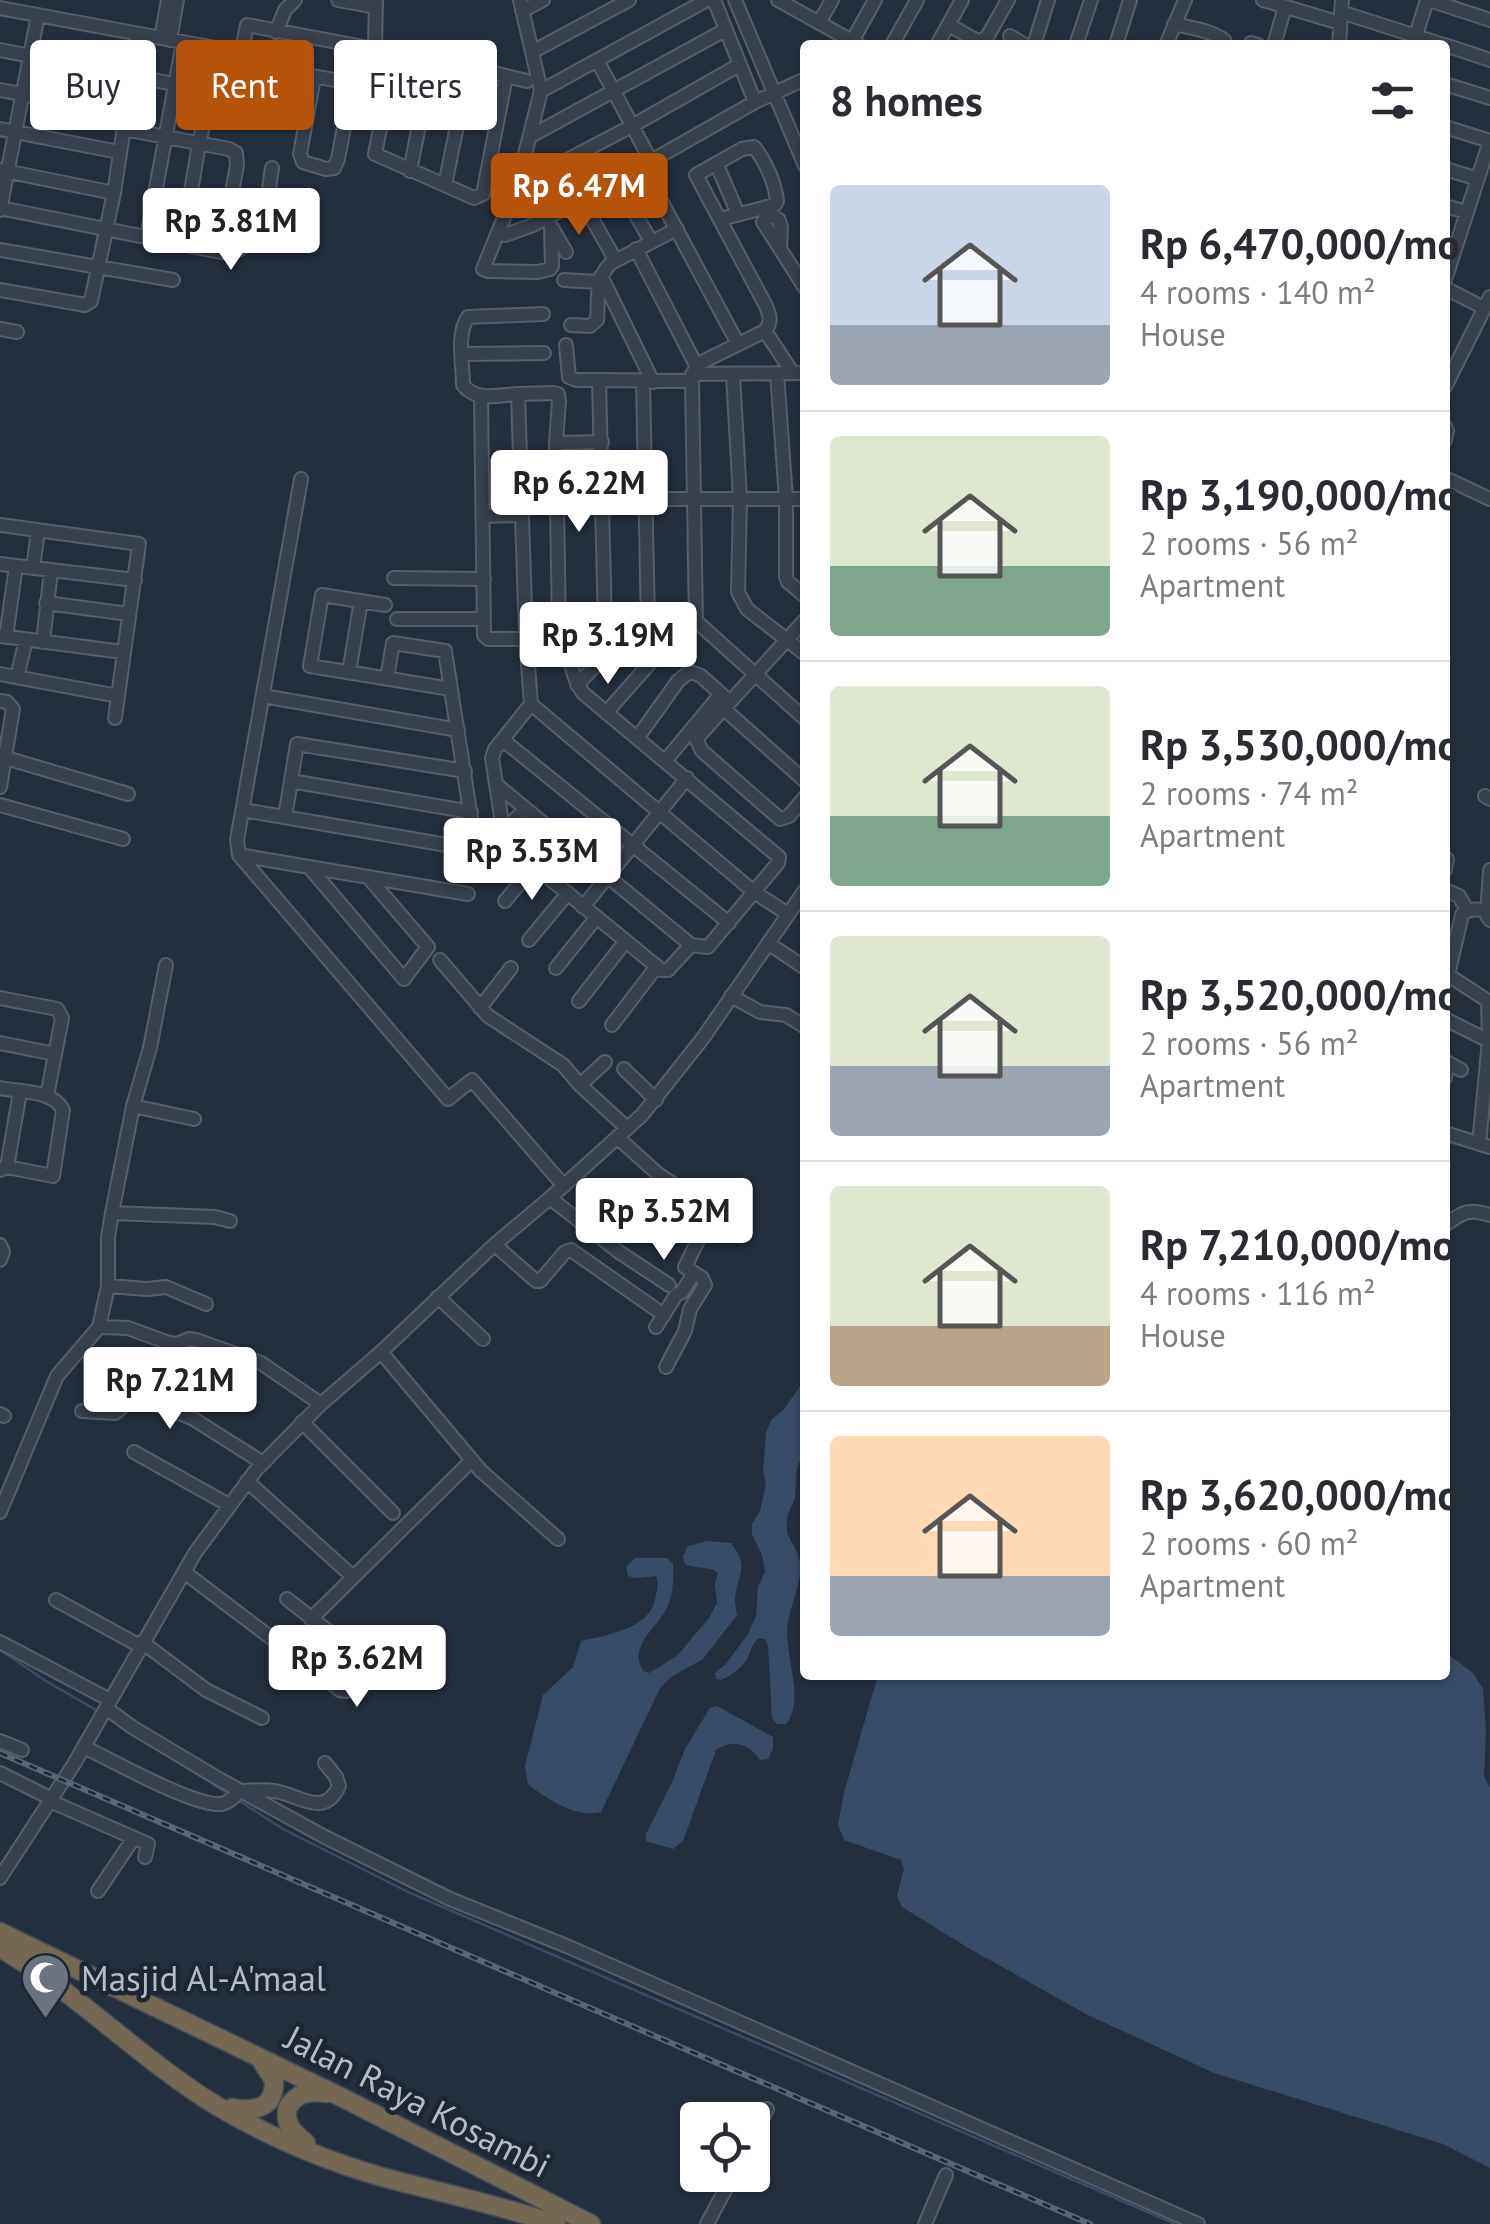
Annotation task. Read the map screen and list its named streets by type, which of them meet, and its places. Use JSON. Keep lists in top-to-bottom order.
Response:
{
  "streets": {
    "highway": ["Jalan Raya Kosambi"]
  },
  "places": {
    "mosque": ["Masjid Al-A'maal"]
  },
  "page": {
    "chip": ["Buy", "Rent", "Filters"],
    "heading": "8 homes",
    "price": [
      "Rp 6.47M",
      "Rp 3.81M",
      "Rp 6.22M",
      "Rp 3.19M",
      "Rp 3.53M",
      "Rp 3.52M",
      "Rp 7.21M",
      "Rp 3.62M"
    ],
    "list": [
      {
        "name": "Rp 6,470,000/mo",
        "note": "4 rooms · 140 m² · House"
      },
      {
        "name": "Rp 3,190,000/mo",
        "note": "2 rooms · 56 m² · Apartment"
      },
      {
        "name": "Rp 3,530,000/mo",
        "note": "2 rooms · 74 m² · Apartment"
      },
      {
        "name": "Rp 3,520,000/mo",
        "note": "2 rooms · 56 m² · Apartment"
      },
      {
        "name": "Rp 7,210,000/mo",
        "note": "4 rooms · 116 m² · House"
      },
      {
        "name": "Rp 3,620,000/mo",
        "note": "2 rooms · 60 m² · Apartment"
      }
    ]
  }
}
